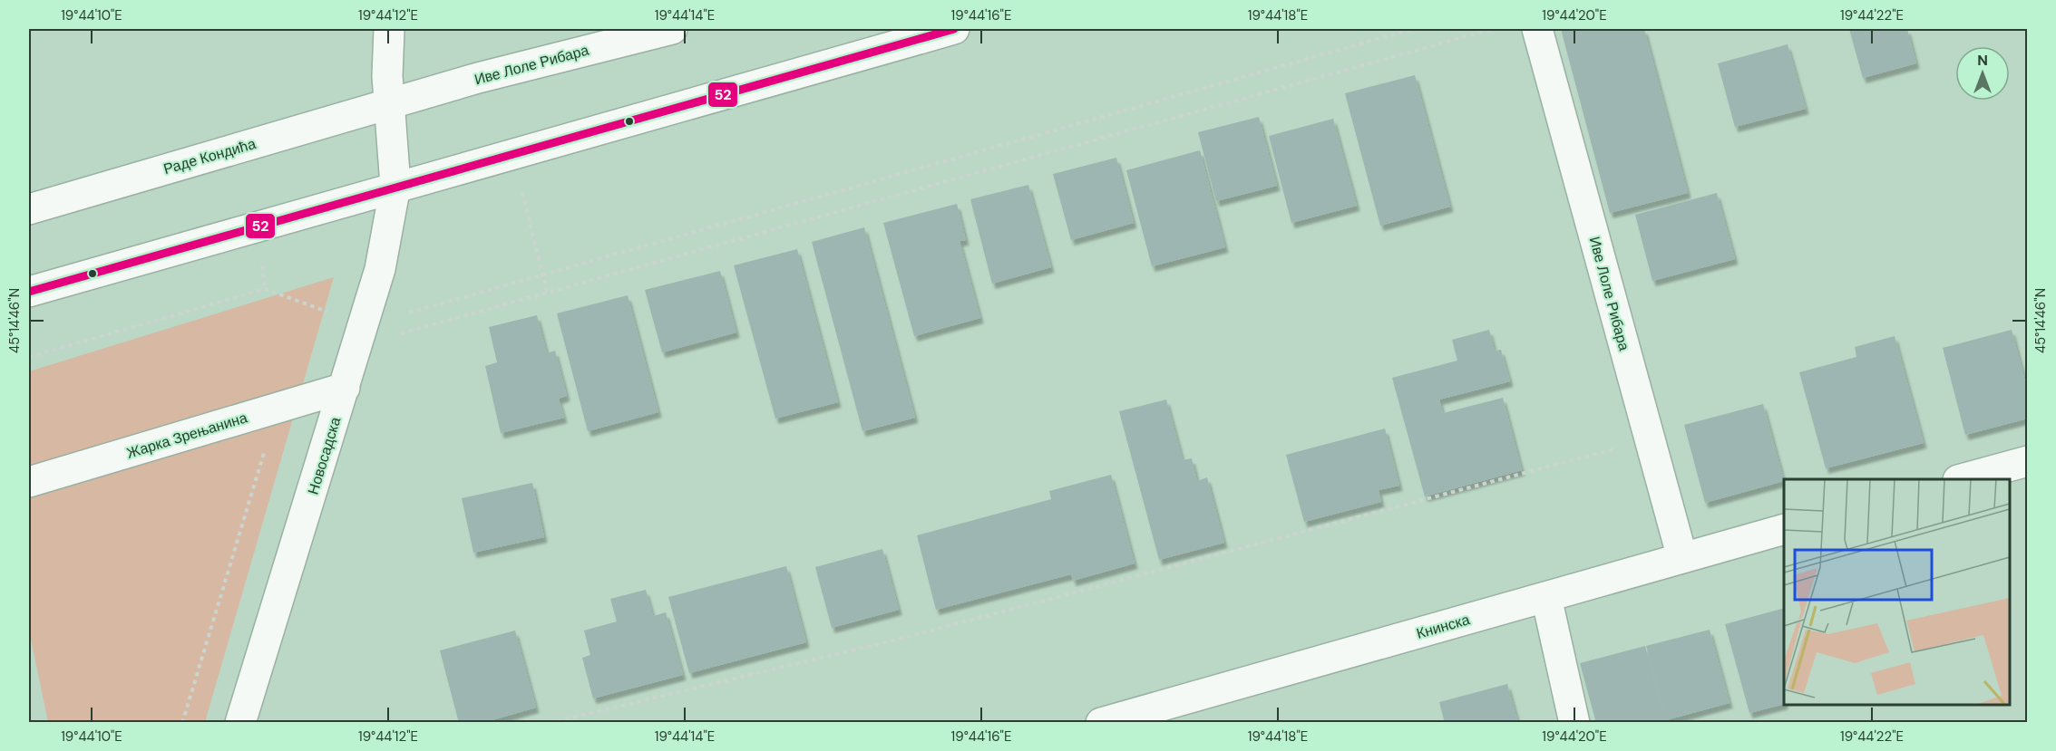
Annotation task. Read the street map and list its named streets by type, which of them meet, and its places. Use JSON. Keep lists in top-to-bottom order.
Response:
{
  "streets": {
    "street": [
      "Иве Лоле Рибара",
      "Раде Кондића",
      "Жарка Зрењанина",
      "Новосадска",
      "Книнска"
    ]
  },
  "crossings": [
    ["Иве Лоле Рибара", "Раде Кондића"],
    ["Иве Лоле Рибара", "Новосадска"],
    ["Иве Лоле Рибара", "Книнска"],
    ["Раде Кондића", "Новосадска"],
    ["Жарка Зрењанина", "Новосадска"]
  ],
  "lines": ["transit line 52"],
  "north": "top",
  "coordinates": [
    "19°44'10\"E",
    "19°44'12\"E",
    "19°44'14\"E",
    "19°44'16\"E",
    "19°44'18\"E",
    "19°44'20\"E",
    "19°44'22\"E",
    "45°14'46\"N"
  ]
}
